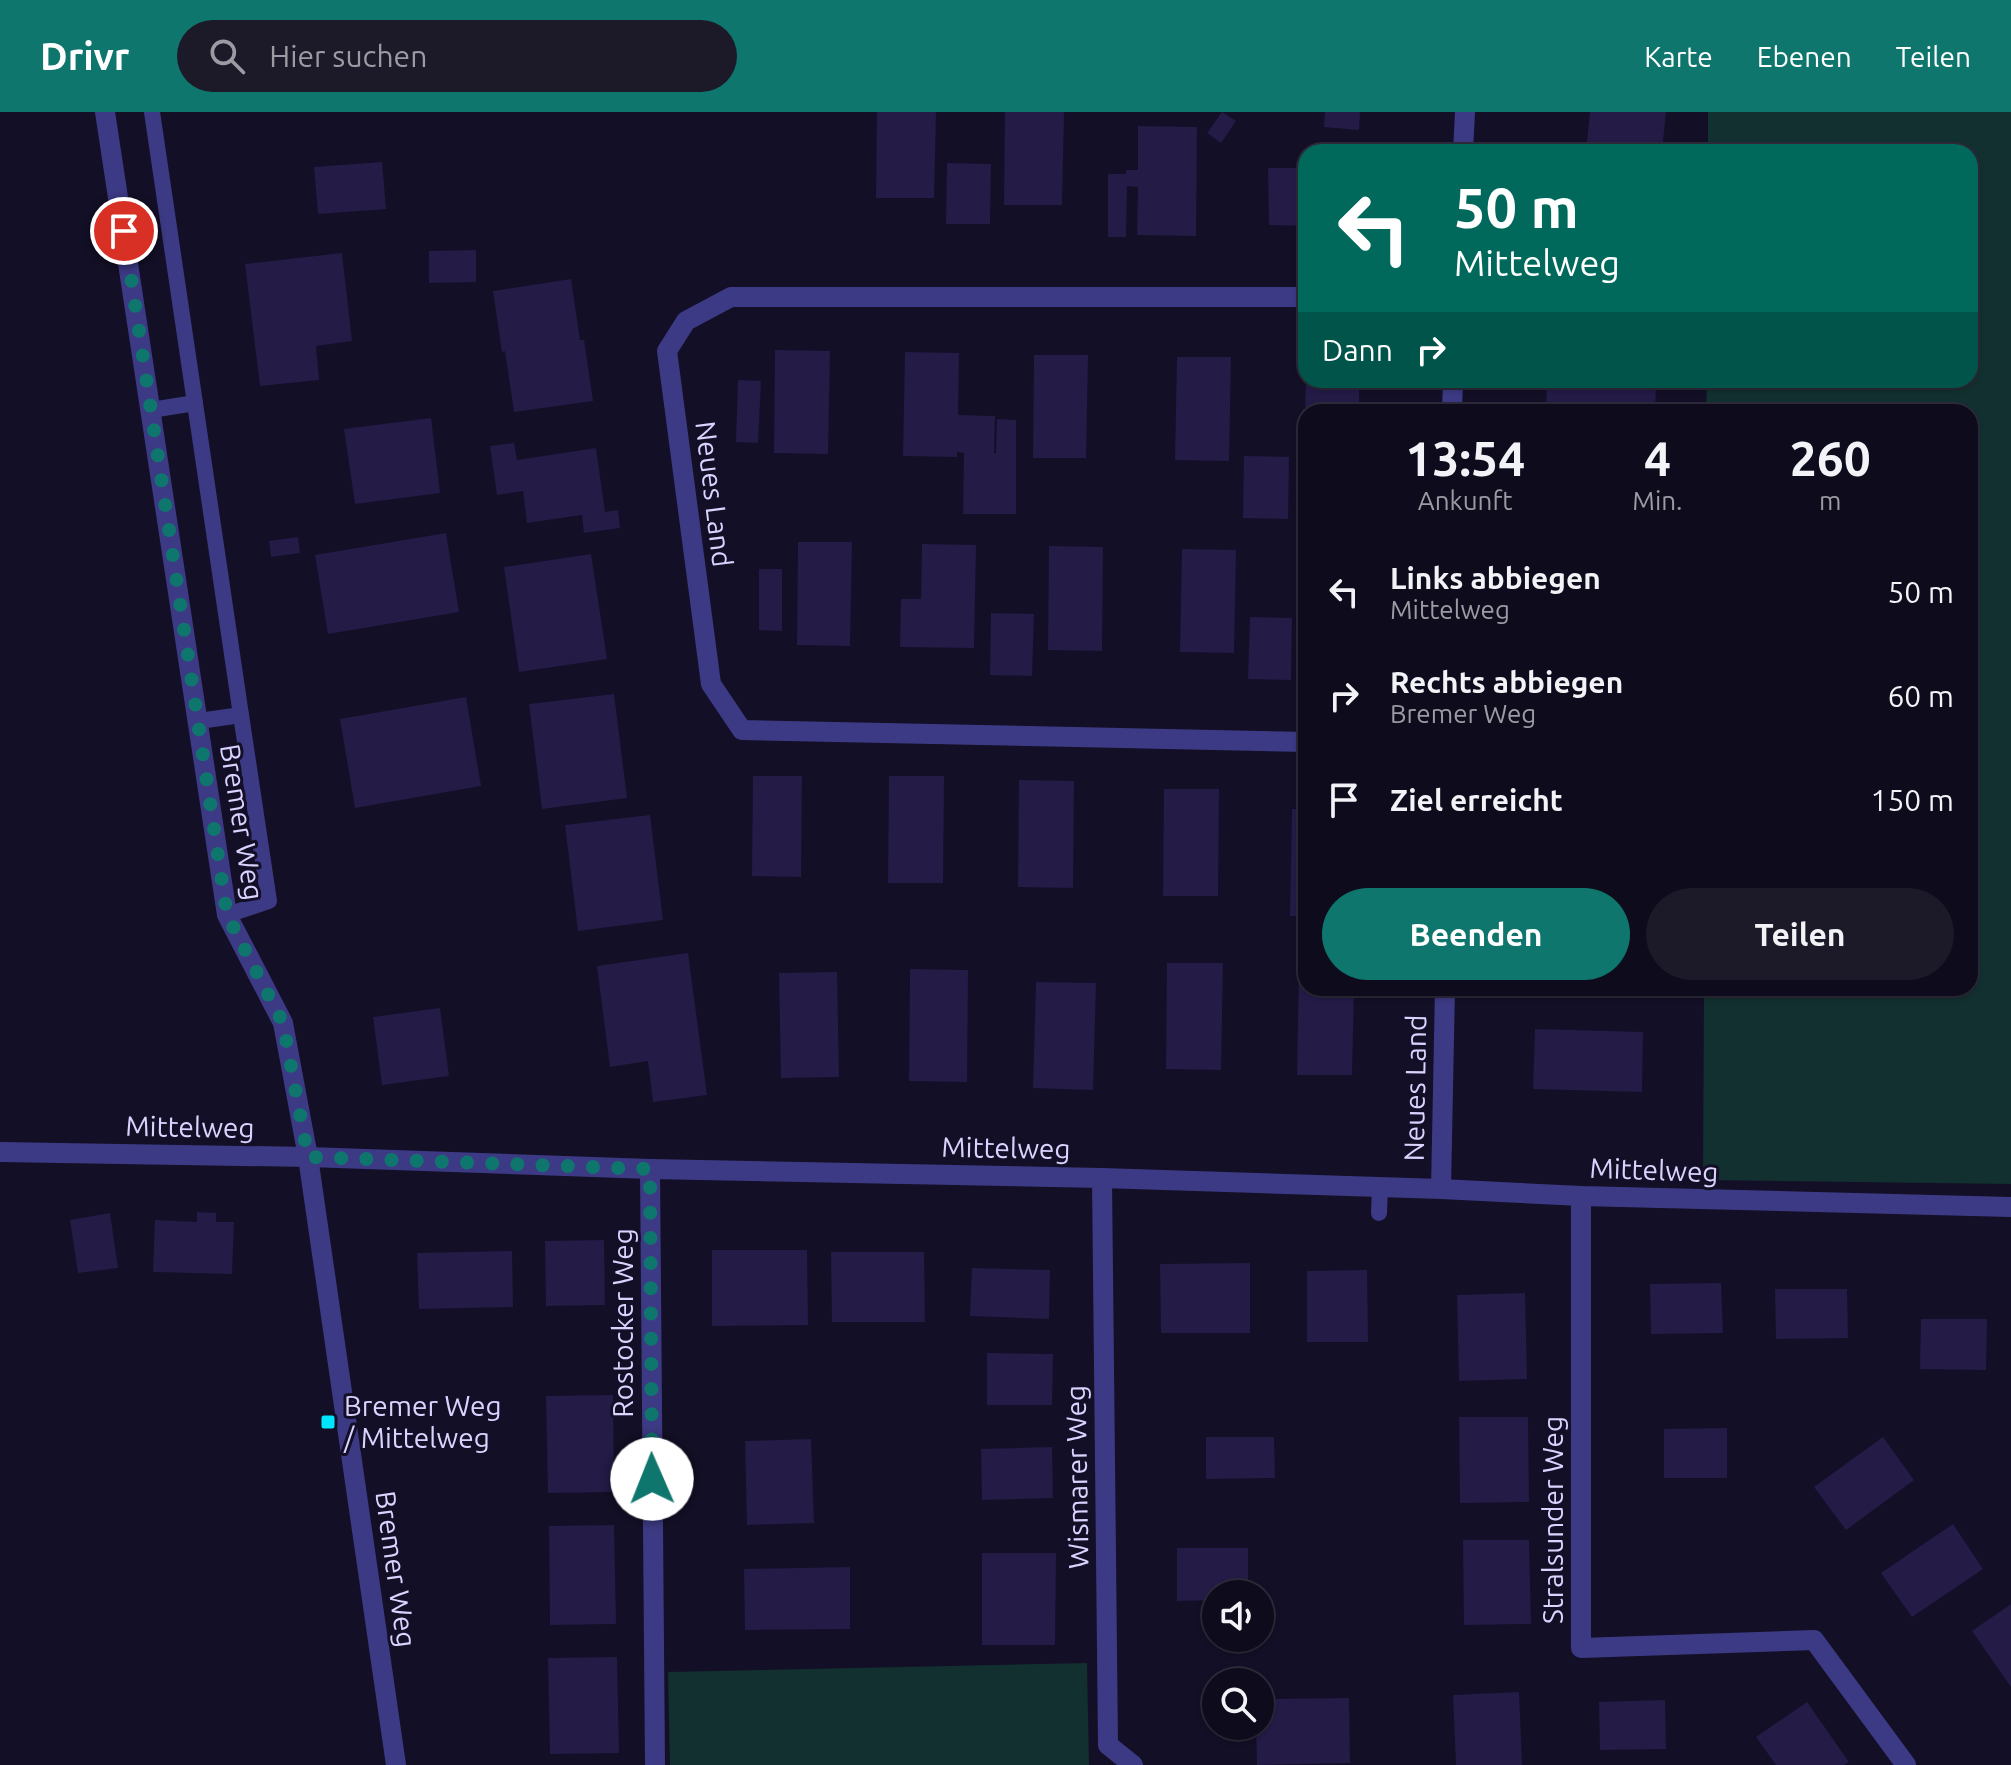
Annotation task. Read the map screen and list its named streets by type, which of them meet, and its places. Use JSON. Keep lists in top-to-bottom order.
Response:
{
  "streets": {
    "street": [
      "Neues Land",
      "Bremer Weg",
      "Mittelweg",
      "Rostocker Weg",
      "Wismarer Weg",
      "Stralsunder Weg"
    ]
  },
  "crossings": [
    ["Neues Land", "Mittelweg"],
    ["Bremer Weg", "Mittelweg"],
    ["Mittelweg", "Rostocker Weg"],
    ["Mittelweg", "Wismarer Weg"],
    ["Mittelweg", "Stralsunder Weg"]
  ],
  "places": {
    "transit": ["Bremer Weg / Mittelweg"]
  },
  "page": {
    "header": "Drivr",
    "search": "Hier suchen",
    "nav": ["Karte", "Ebenen", "Teilen"],
    "turn": ["50 m", "Mittelweg"],
    "then": "Dann",
    "eta": [
      "13:54",
      "Ankunft",
      "4",
      "Min.",
      "260",
      "m"
    ],
    "list": [
      {
        "name": "Links abbiegen",
        "note": "Mittelweg",
        "value": "50 m"
      },
      {
        "name": "Rechts abbiegen",
        "note": "Bremer Weg",
        "value": "60 m"
      },
      {
        "name": "Ziel erreicht",
        "value": "150 m"
      }
    ],
    "buttons": ["Beenden", "Teilen"]
  }
}
